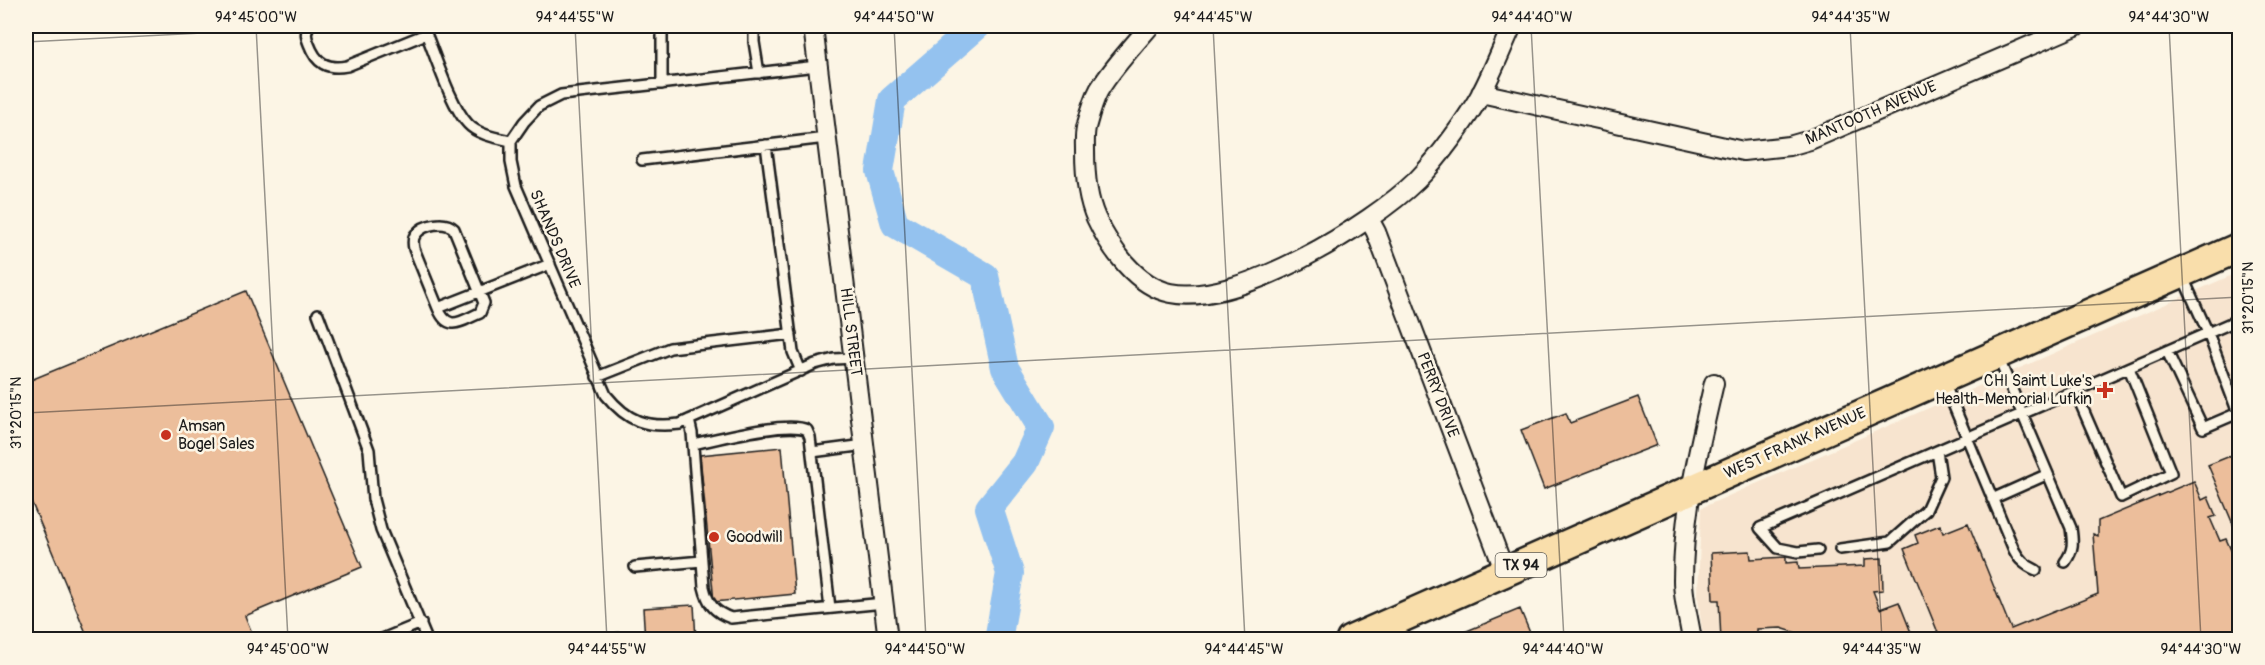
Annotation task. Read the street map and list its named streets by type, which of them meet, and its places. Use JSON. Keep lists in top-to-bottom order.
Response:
{
  "streets": {
    "main road": ["WEST FRANK AVENUE", "TX 94"],
    "street": ["MANTOOTH AVENUE", "HILL STREET", "PERRY DRIVE"],
    "lane": ["SHANDS DRIVE"]
  },
  "crossings": [
    ["SHANDS DRIVE", "HILL STREET"],
    ["PERRY DRIVE", "WEST FRANK AVENUE"]
  ],
  "places": {
    "health": ["CHI Saint Luke's Health-Memorial Lufkin"],
    "other": ["Amsan Bogel Sales", "Goodwill"]
  },
  "coordinates": [
    "94°45'00\"W",
    "94°44'55\"W",
    "94°44'50\"W",
    "94°44'45\"W",
    "94°44'40\"W",
    "94°44'35\"W",
    "94°44'30\"W",
    "31°20'15\"N"
  ]
}
